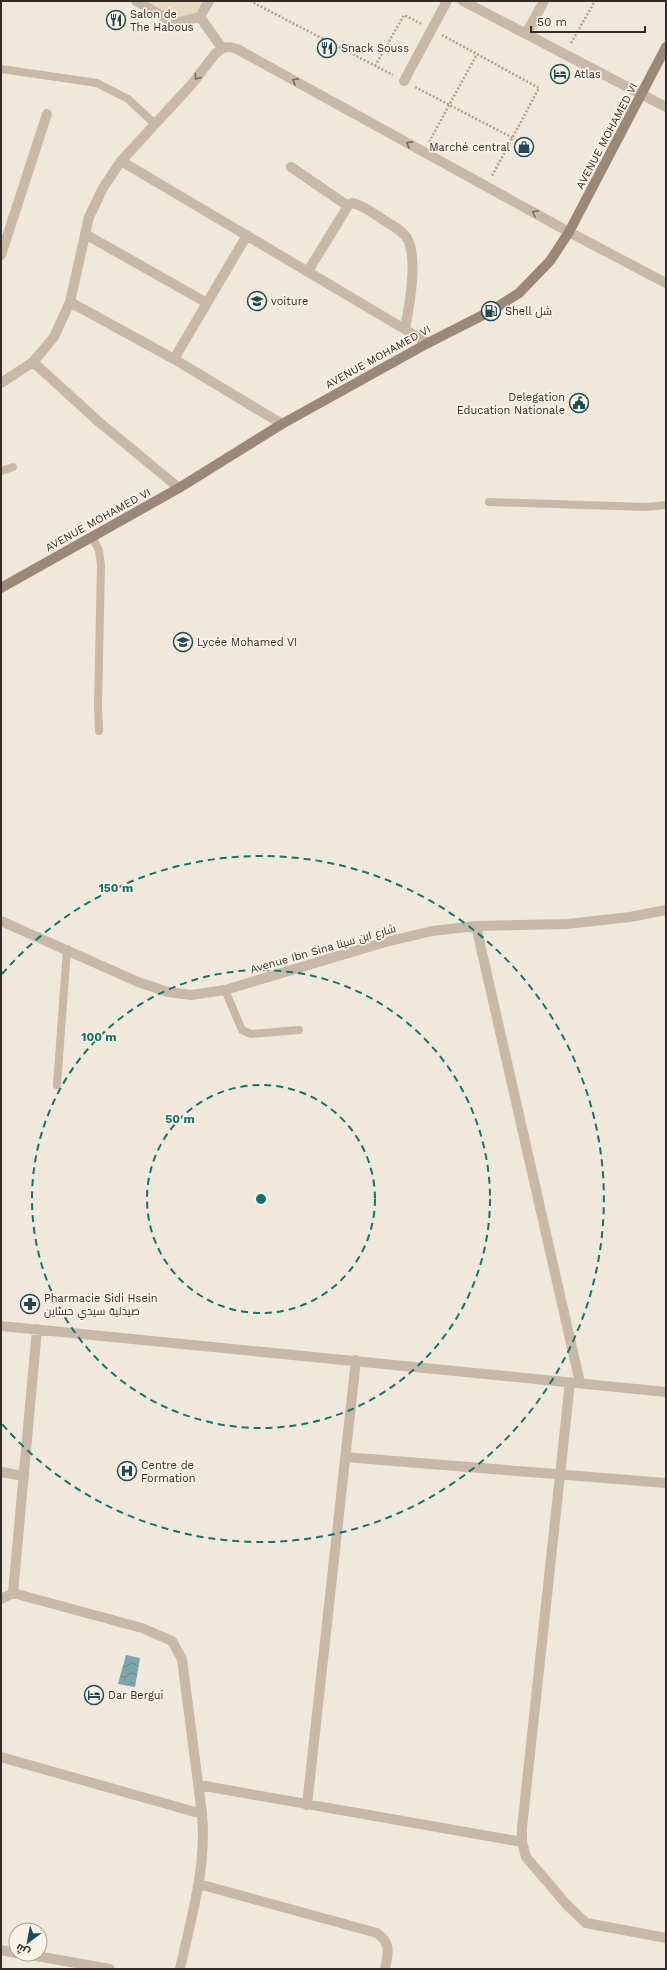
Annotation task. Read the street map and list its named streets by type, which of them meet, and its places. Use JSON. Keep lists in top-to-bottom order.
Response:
{
  "streets": {
    "main road": ["AVENUE MOHAMED VI"],
    "street": ["Avenue Ibn Sina شارع ابن سينا"]
  },
  "places": {
    "restaurant": ["Salon de The Habous", "Snack Souss"],
    "hotel": ["Atlas", "Dar Bergui"],
    "shop": ["Marché central"],
    "school or university": ["voiture", "Lycée Mohamed VI"],
    "fuel station": ["Shell شل"],
    "public building": ["Delegation Education Nationale"],
    "pharmacy": ["Pharmacie Sidi Hsein صيدلية سيدي حساين"],
    "hospital": ["Centre de Formation"]
  },
  "scale_bar": "50 m",
  "north": "bottom left",
  "rings": ["150 m", "100 m", "50 m"]
}
